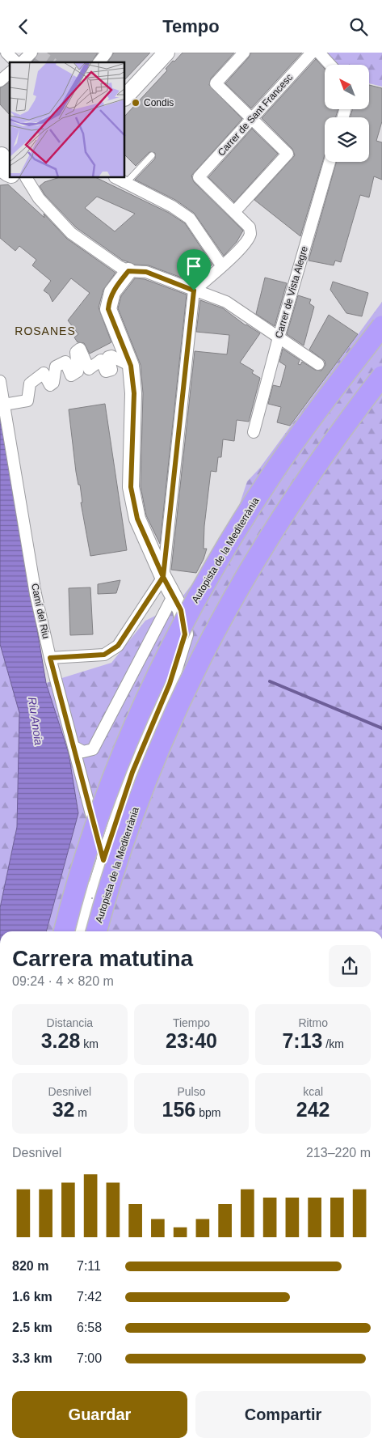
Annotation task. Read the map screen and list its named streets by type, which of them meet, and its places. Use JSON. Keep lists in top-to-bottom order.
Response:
{
  "streets": {
    "highway": ["Autopista de la Mediterrània"],
    "street": ["Carrer de Sant Francesc", "Carrer de Vista Alegre", "Camí del Riu"]
  },
  "districts": ["ROSANES"],
  "water": ["Riu Anoia"],
  "places": ["Condis"],
  "north": "top left",
  "page": {
    "header": "Tempo",
    "heading": ["Carrera matutina", "09:24 · 4 × 820 m"],
    "stats": [
      ["Distancia", "3.28 km"],
      ["Tiempo", "23:40"],
      ["Ritmo", "7:13 /km"],
      ["Desnivel", "32 m"],
      ["Pulso", "156 bpm"],
      ["kcal", "242"]
    ],
    "chart": ["Desnivel", "213–220 m"],
    "list": [
      {
        "name": "820 m",
        "note": "7:11"
      },
      {
        "name": "1.6 km",
        "note": "7:42"
      },
      {
        "name": "2.5 km",
        "note": "6:58"
      },
      {
        "name": "3.3 km",
        "note": "7:00"
      }
    ],
    "buttons": ["Guardar", "Compartir"]
  }
}
